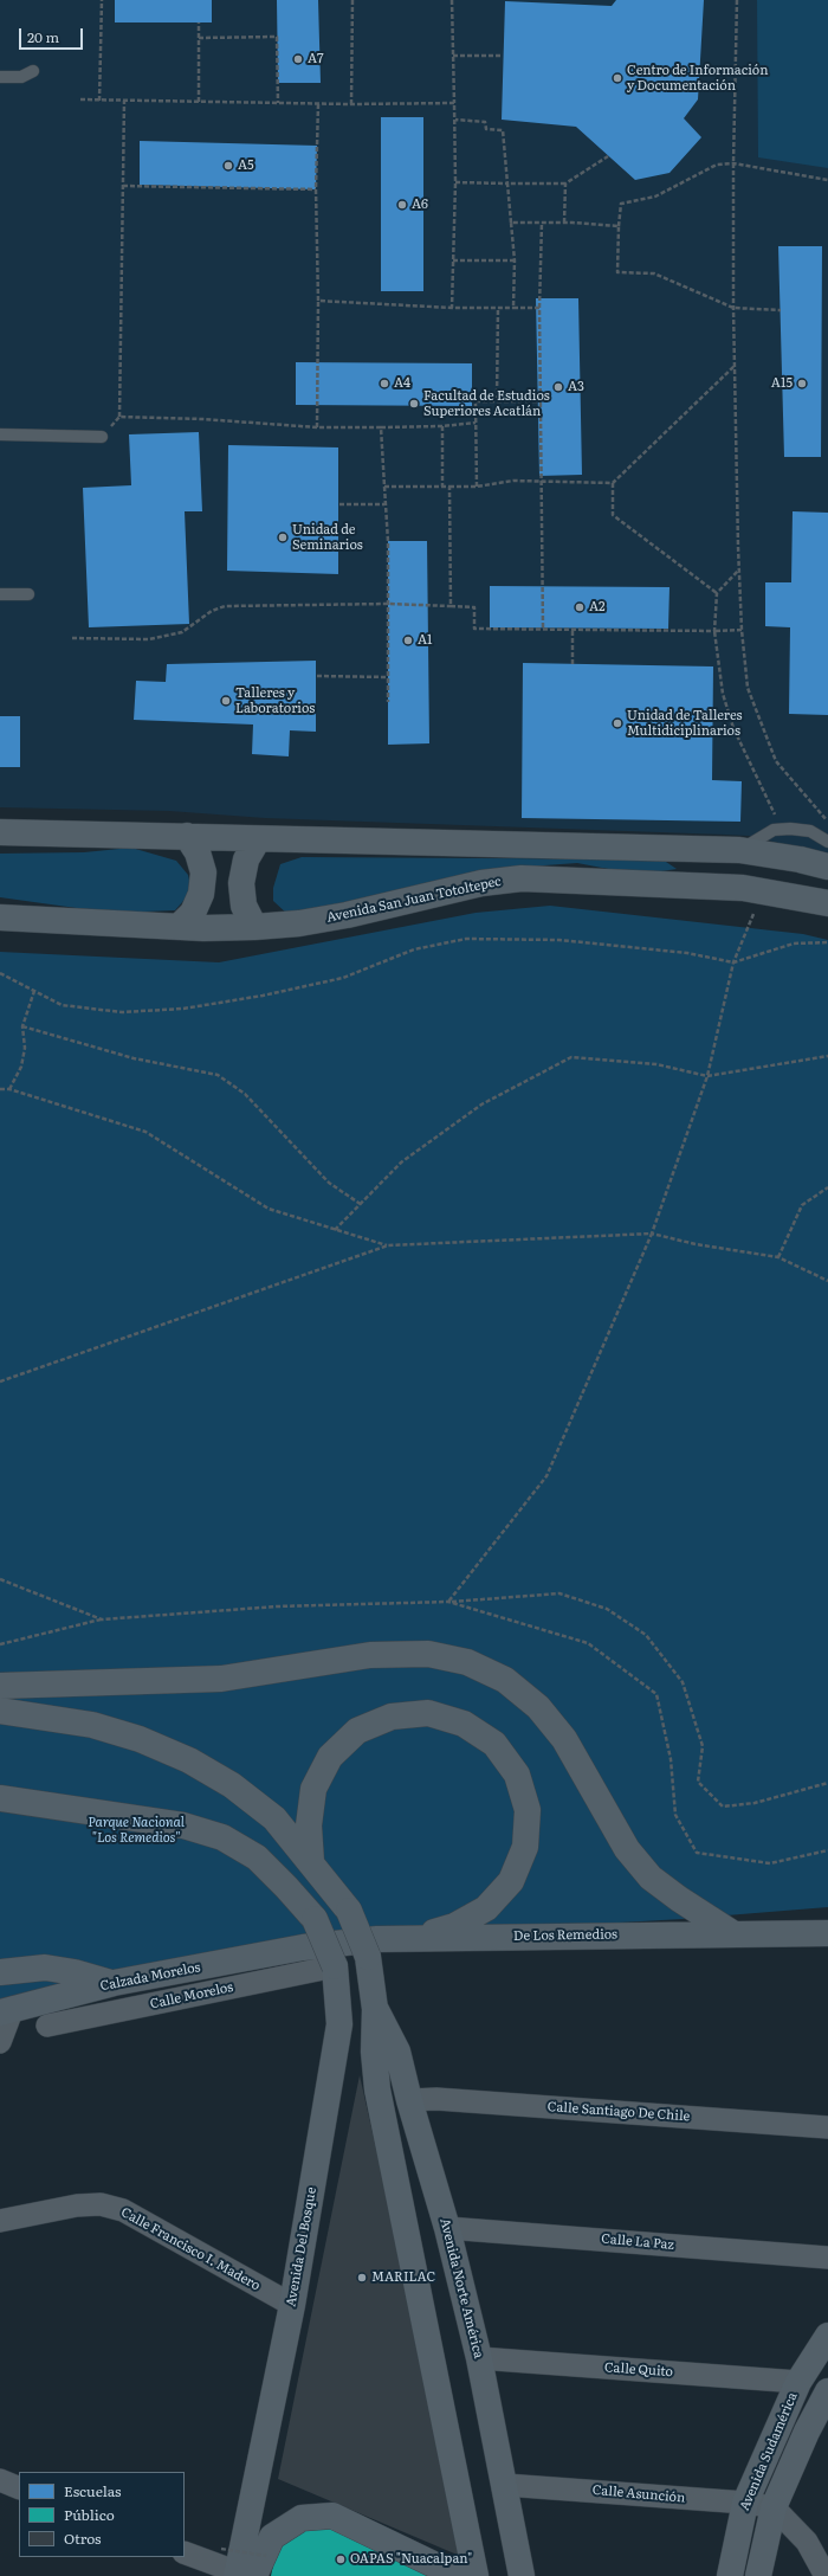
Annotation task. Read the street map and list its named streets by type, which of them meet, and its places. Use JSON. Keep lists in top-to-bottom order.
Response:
{
  "streets": {
    "main road": [
      "Avenida San Juan Totoltepec",
      "De Los Remedios",
      "Calzada Morelos",
      "Avenida Del Bosque",
      "Avenida Norte América",
      "Avenida Sudamérica"
    ],
    "street": [
      "Calle Morelos",
      "Calle Santiago De Chile",
      "Calle La Paz",
      "Calle Francisco I. Madero",
      "Calle Quito",
      "Calle Asunción"
    ]
  },
  "crossings": [
    ["De Los Remedios", "Calzada Morelos"],
    ["Calle Morelos", "Avenida Del Bosque"],
    ["Calle Santiago De Chile", "Avenida Norte América"],
    ["Calle La Paz", "Avenida Norte América"],
    ["Avenida Del Bosque", "Calle Francisco I. Madero"],
    ["Avenida Norte América", "Calle Quito"],
    ["Avenida Norte América", "Calle Asunción"],
    ["Calle Quito", "Avenida Sudamérica"],
    ["Avenida Sudamérica", "Calle Asunción"]
  ],
  "parks": ["Parque Nacional \"Los Remedios\""],
  "places": [
    "A7",
    "Centro de Información y Documentación",
    "A5",
    "A6",
    "A4",
    "A15",
    "A3",
    "Facultad de Estudios Superiores Acatlán",
    "Unidad de Seminarios",
    "A2",
    "A1",
    "Talleres y Laboratorios",
    "Unidad de Talleres Multidiciplinarios",
    "MARILAC",
    "OAPAS \"Nuacalpan\""
  ],
  "legend": ["Escuelas", "Público", "Otros"],
  "scale_bar": "20 m"
}
